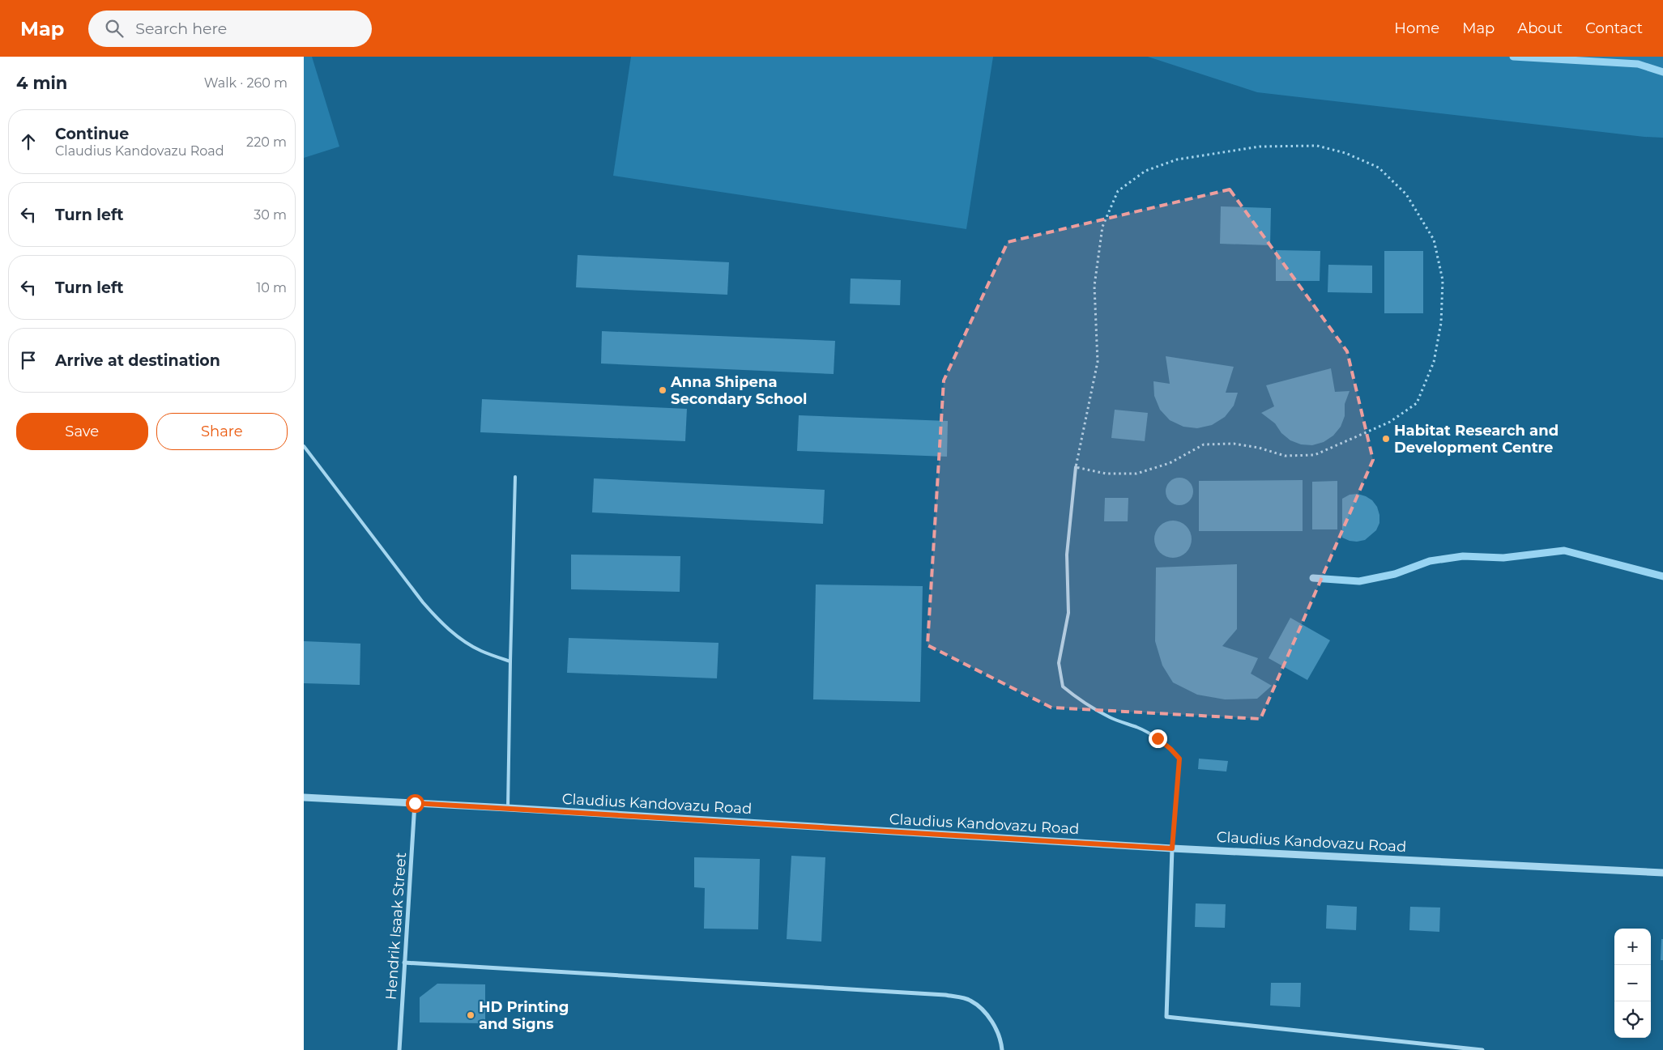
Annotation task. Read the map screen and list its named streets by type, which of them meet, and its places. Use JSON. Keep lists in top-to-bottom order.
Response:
{
  "streets": {
    "street": ["Claudius Kandovazu Road", "Hendrik Isaak Street"]
  },
  "crossings": [
    ["Claudius Kandovazu Road", "Hendrik Isaak Street"]
  ],
  "places": ["Anna Shipena Secondary School", "Habitat Research and Development Centre", "HD Printing and Signs"],
  "page": {
    "header": "Map",
    "search": "Search here",
    "nav": [
      "Home",
      "Map",
      "About",
      "Contact"
    ],
    "heading": ["4 min", "Walk · 260 m"],
    "list": [
      ["Continue", "Claudius Kandovazu Road", "220 m"],
      ["Turn left", "30 m"],
      ["Turn left", "10 m"],
      "Arrive at destination"
    ],
    "buttons": ["Save", "Share"],
    "map_buttons": ["+", "−"]
  }
}
